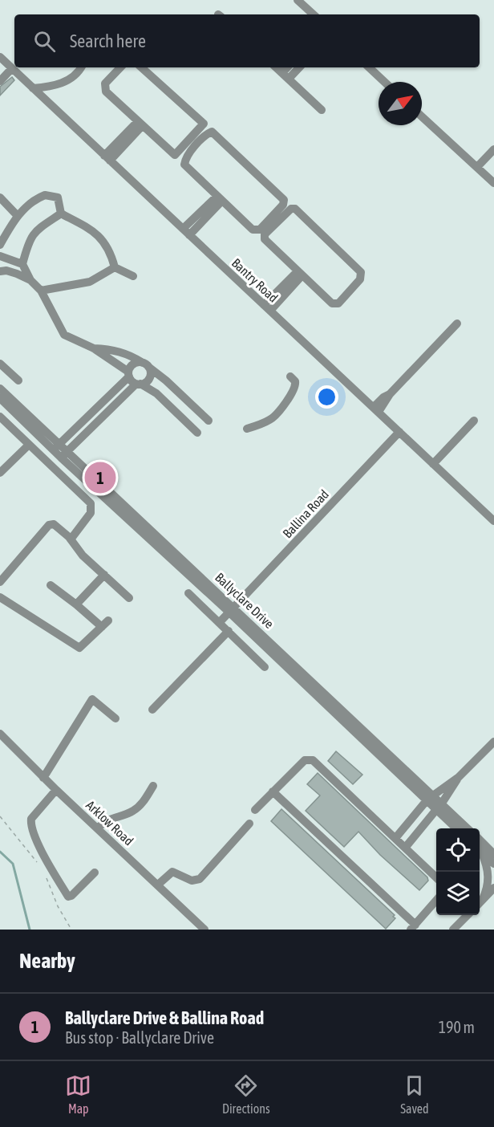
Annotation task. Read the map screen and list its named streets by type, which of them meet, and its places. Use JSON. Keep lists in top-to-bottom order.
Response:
{
  "streets": {
    "street": [
      "Bantry Road",
      "Ballina Road",
      "Ballyclare Drive",
      "Arklow Road"
    ]
  },
  "crossings": [
    ["Bantry Road", "Ballina Road"],
    ["Ballina Road", "Ballyclare Drive"]
  ],
  "north": "top right",
  "page": {
    "search": "Search here",
    "pins": "1",
    "heading": "Nearby",
    "list": [
      {
        "mark": "1",
        "name": "Ballyclare Drive & Ballina Road",
        "note": "Bus stop · Ballyclare Drive",
        "value": "190 m"
      }
    ],
    "nav": ["Map", "Directions", "Saved"]
  }
}
